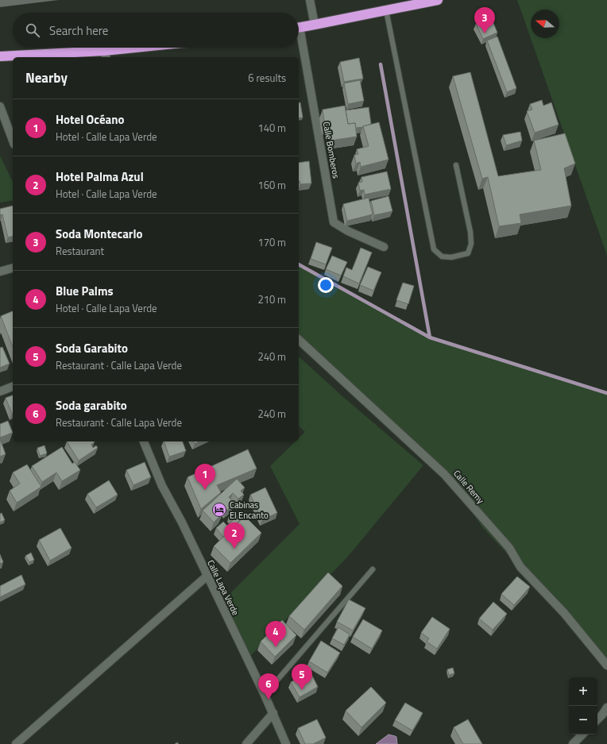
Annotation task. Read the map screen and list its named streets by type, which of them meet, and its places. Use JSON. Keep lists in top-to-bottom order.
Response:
{
  "streets": {
    "street": ["Calle Bomberos", "Calle Remy", "Calle Lapa Verde"]
  },
  "places": {
    "hotel": ["Cabinas El Encanto"]
  },
  "north": "left",
  "page": {
    "pins": [
      "3",
      "1",
      "2",
      "4",
      "5",
      "6"
    ],
    "search": "Search here",
    "heading": ["Nearby", "6 results"],
    "list": [
      {
        "mark": "1",
        "name": "Hotel Océano",
        "note": "Hotel · Calle Lapa Verde",
        "value": "140 m"
      },
      {
        "mark": "2",
        "name": "Hotel Palma Azul",
        "note": "Hotel · Calle Lapa Verde",
        "value": "160 m"
      },
      {
        "mark": "3",
        "name": "Soda Montecarlo",
        "note": "Restaurant",
        "value": "170 m"
      },
      {
        "mark": "4",
        "name": "Blue Palms",
        "note": "Hotel · Calle Lapa Verde",
        "value": "210 m"
      },
      {
        "mark": "5",
        "name": "Soda Garabito",
        "note": "Restaurant · Calle Lapa Verde",
        "value": "240 m"
      },
      {
        "mark": "6",
        "name": "Soda garabito",
        "note": "Restaurant · Calle Lapa Verde",
        "value": "240 m"
      }
    ],
    "map_buttons": ["+", "−"]
  }
}
